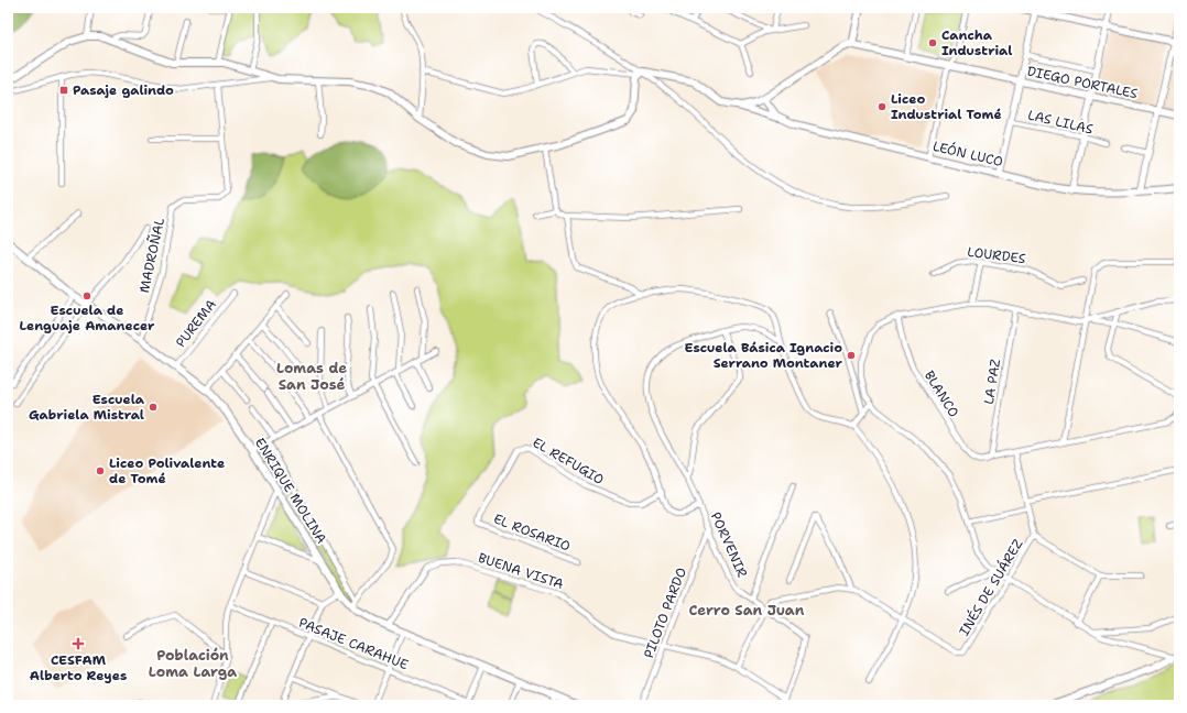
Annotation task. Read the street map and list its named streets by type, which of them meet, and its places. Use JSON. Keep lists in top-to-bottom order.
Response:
{
  "streets": {
    "main road": ["DIEGO PORTALES", "LEÓN LUCO", "ENRIQUE MOLINA"],
    "street": [
      "LAS LILAS",
      "MADROÑAL",
      "LOURDES",
      "PUREMA",
      "LA PAZ",
      "BLANCO",
      "EL REFUGIO",
      "EL ROSARIO",
      "PORVENIR",
      "BUENA VISTA",
      "INÉS DE SUÁREZ",
      "PILOTO PARDO",
      "PASAJE CARAHUE"
    ]
  },
  "crossings": [
    ["MADROÑAL", "ENRIQUE MOLINA"],
    ["PUREMA", "ENRIQUE MOLINA"],
    ["LA PAZ", "BLANCO"],
    ["BLANCO", "INÉS DE SUÁREZ"],
    ["EL REFUGIO", "EL ROSARIO"],
    ["ENRIQUE MOLINA", "BUENA VISTA"],
    ["PORVENIR", "BUENA VISTA"],
    ["PORVENIR", "PILOTO PARDO"],
    ["BUENA VISTA", "PILOTO PARDO"]
  ],
  "districts": ["Lomas de San José", "Cerro San Juan", "Población Loma Larga"],
  "places": {
    "other": [
      "Cancha Industrial",
      "Liceo Industrial Tomé",
      "Escuela de Lenguaje Amanecer",
      "Escuela Básica Ignacio Serrano Montaner",
      "Escuela Gabriela Mistral",
      "Liceo Polivalente de Tomé"
    ],
    "transit": ["Pasaje galindo"],
    "health": ["CESFAM Alberto Reyes"]
  }
}
